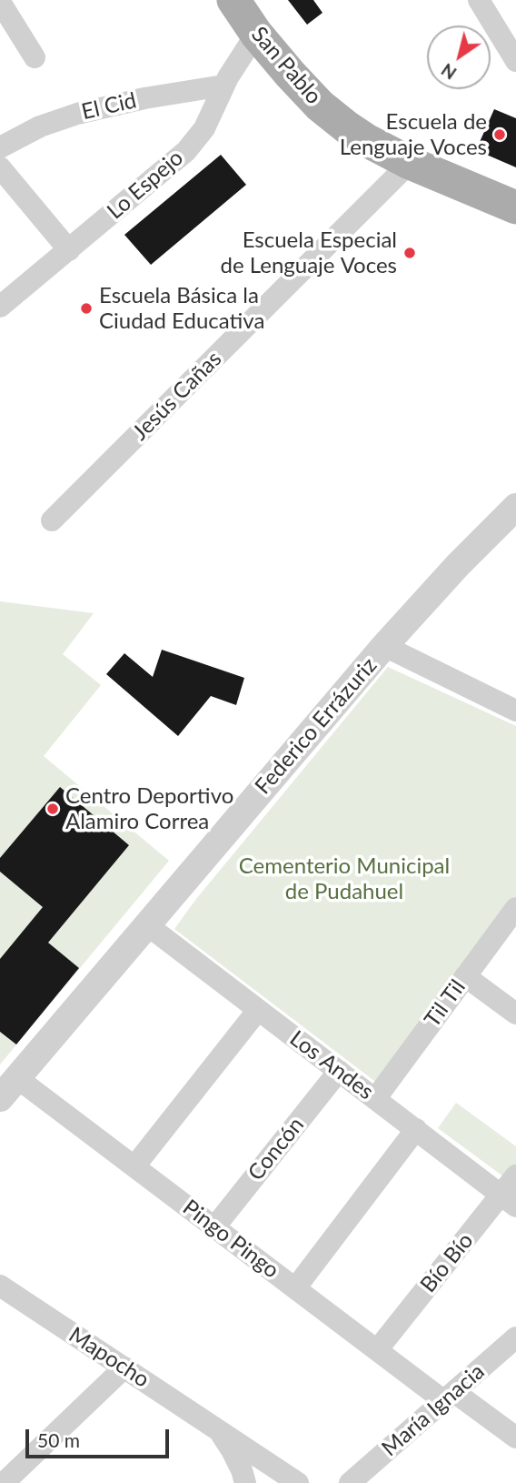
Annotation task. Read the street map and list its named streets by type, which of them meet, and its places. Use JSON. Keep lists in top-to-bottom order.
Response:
{
  "streets": {
    "main road": ["San Pablo"],
    "street": [
      "El Cid",
      "Lo Espejo",
      "Jesús Cañas",
      "Federico Errázuriz",
      "Til Til",
      "Los Andes",
      "Concón",
      "Pingo Pingo",
      "Bío Bío",
      "Mapocho",
      "María Ignacia"
    ]
  },
  "crossings": [
    ["San Pablo", "Lo Espejo"],
    ["San Pablo", "Jesús Cañas"],
    ["El Cid", "Lo Espejo"],
    ["Federico Errázuriz", "Los Andes"],
    ["Federico Errázuriz", "Pingo Pingo"],
    ["Til Til", "Los Andes"],
    ["Los Andes", "Concón"],
    ["Los Andes", "Bío Bío"],
    ["Concón", "Pingo Pingo"],
    ["Pingo Pingo", "Bío Bío"],
    ["Pingo Pingo", "María Ignacia"]
  ],
  "parks": ["Cementerio Municipal de Pudahuel"],
  "places": [
    "Escuela de Lenguaje Voces",
    "Escuela Especial de Lenguaje Voces",
    "Escuela Básica la Ciudad Educativa",
    "Centro Deportivo Alamiro Correa"
  ],
  "scale_bar": "50 m",
  "north": "bottom left"
}
